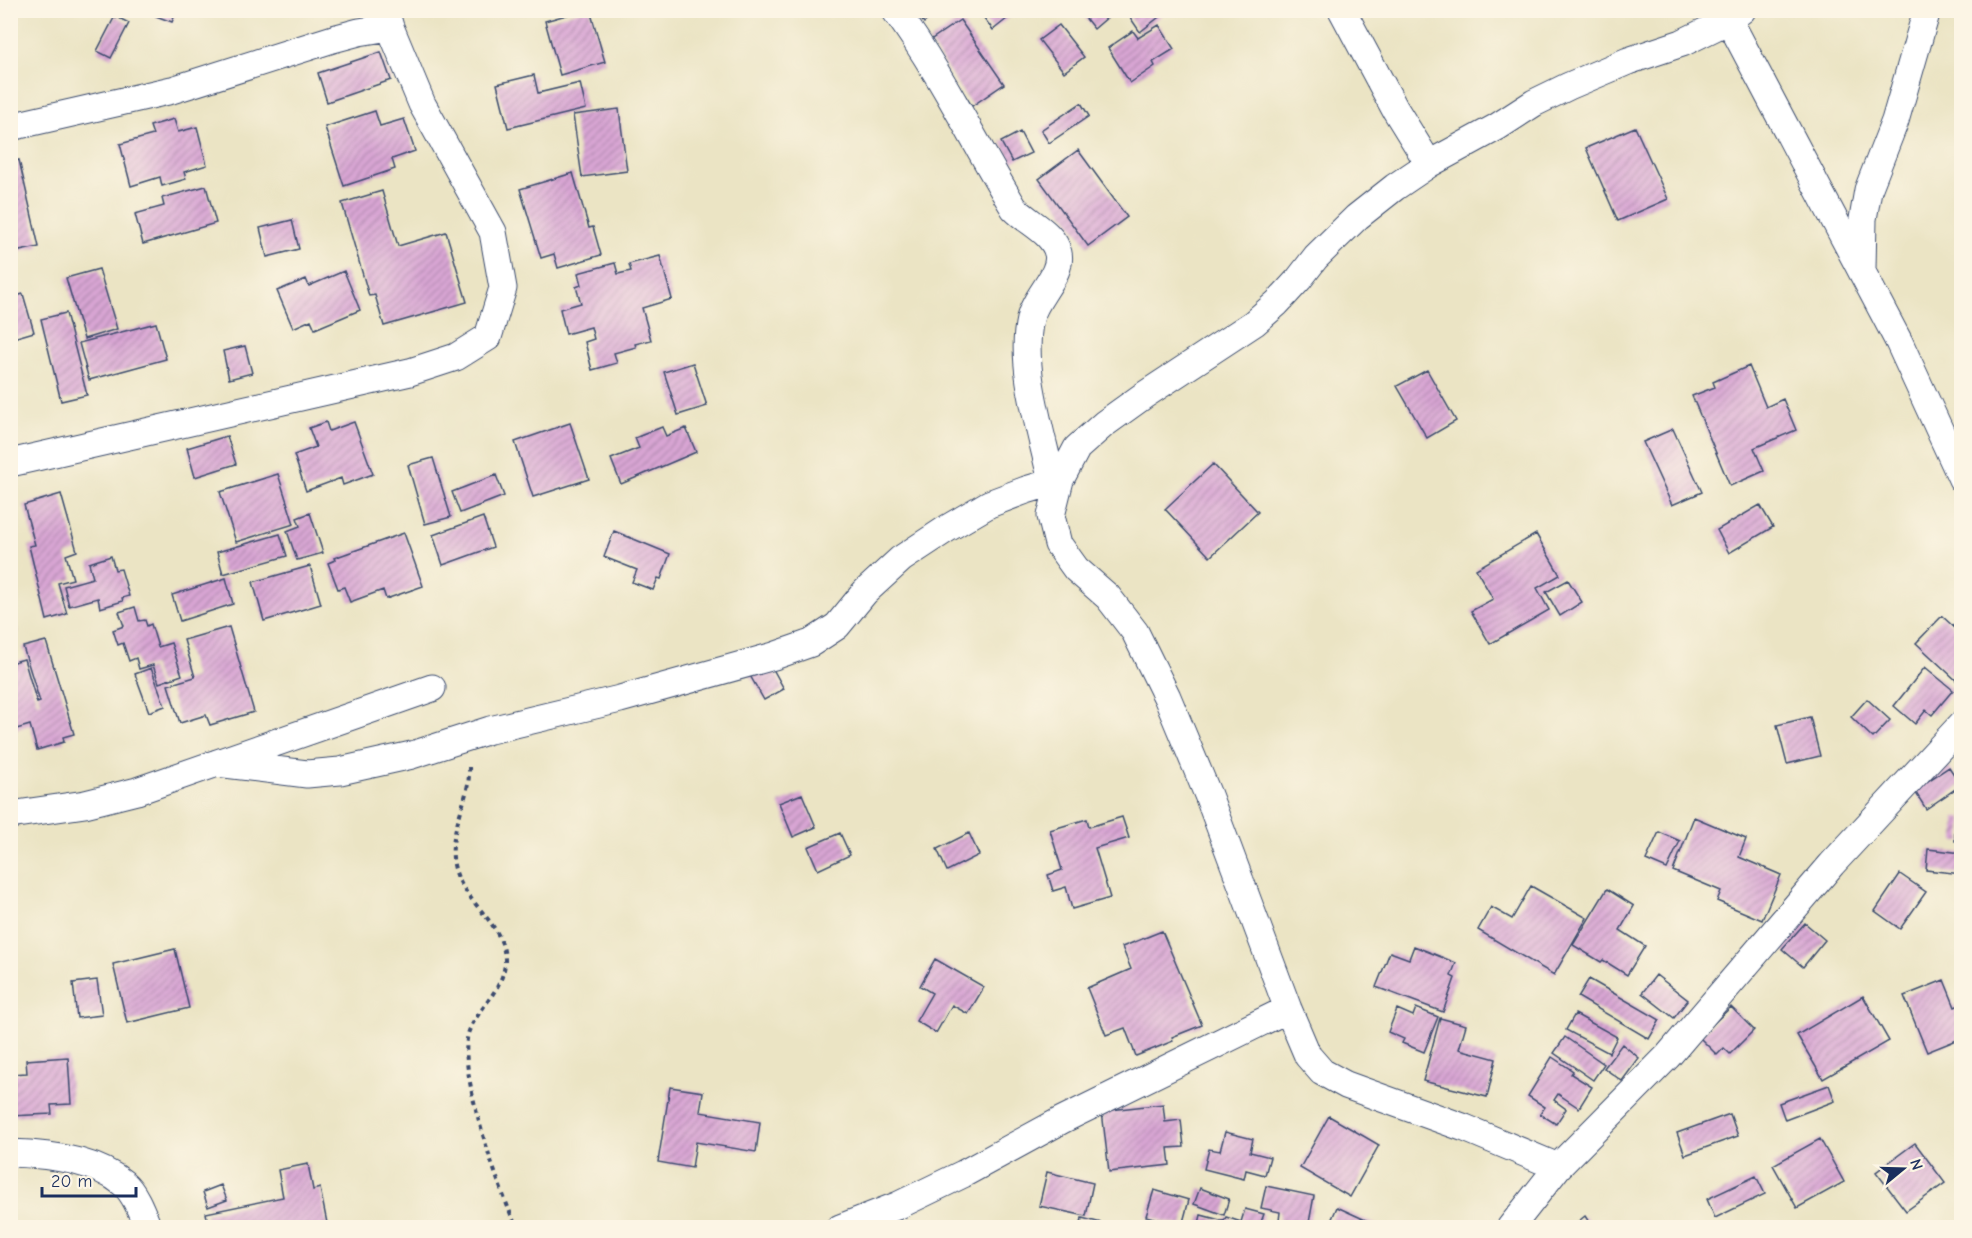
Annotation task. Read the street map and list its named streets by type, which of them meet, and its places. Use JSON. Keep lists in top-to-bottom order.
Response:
{
  "scale_bar": "20 m",
  "north": "right"
}
